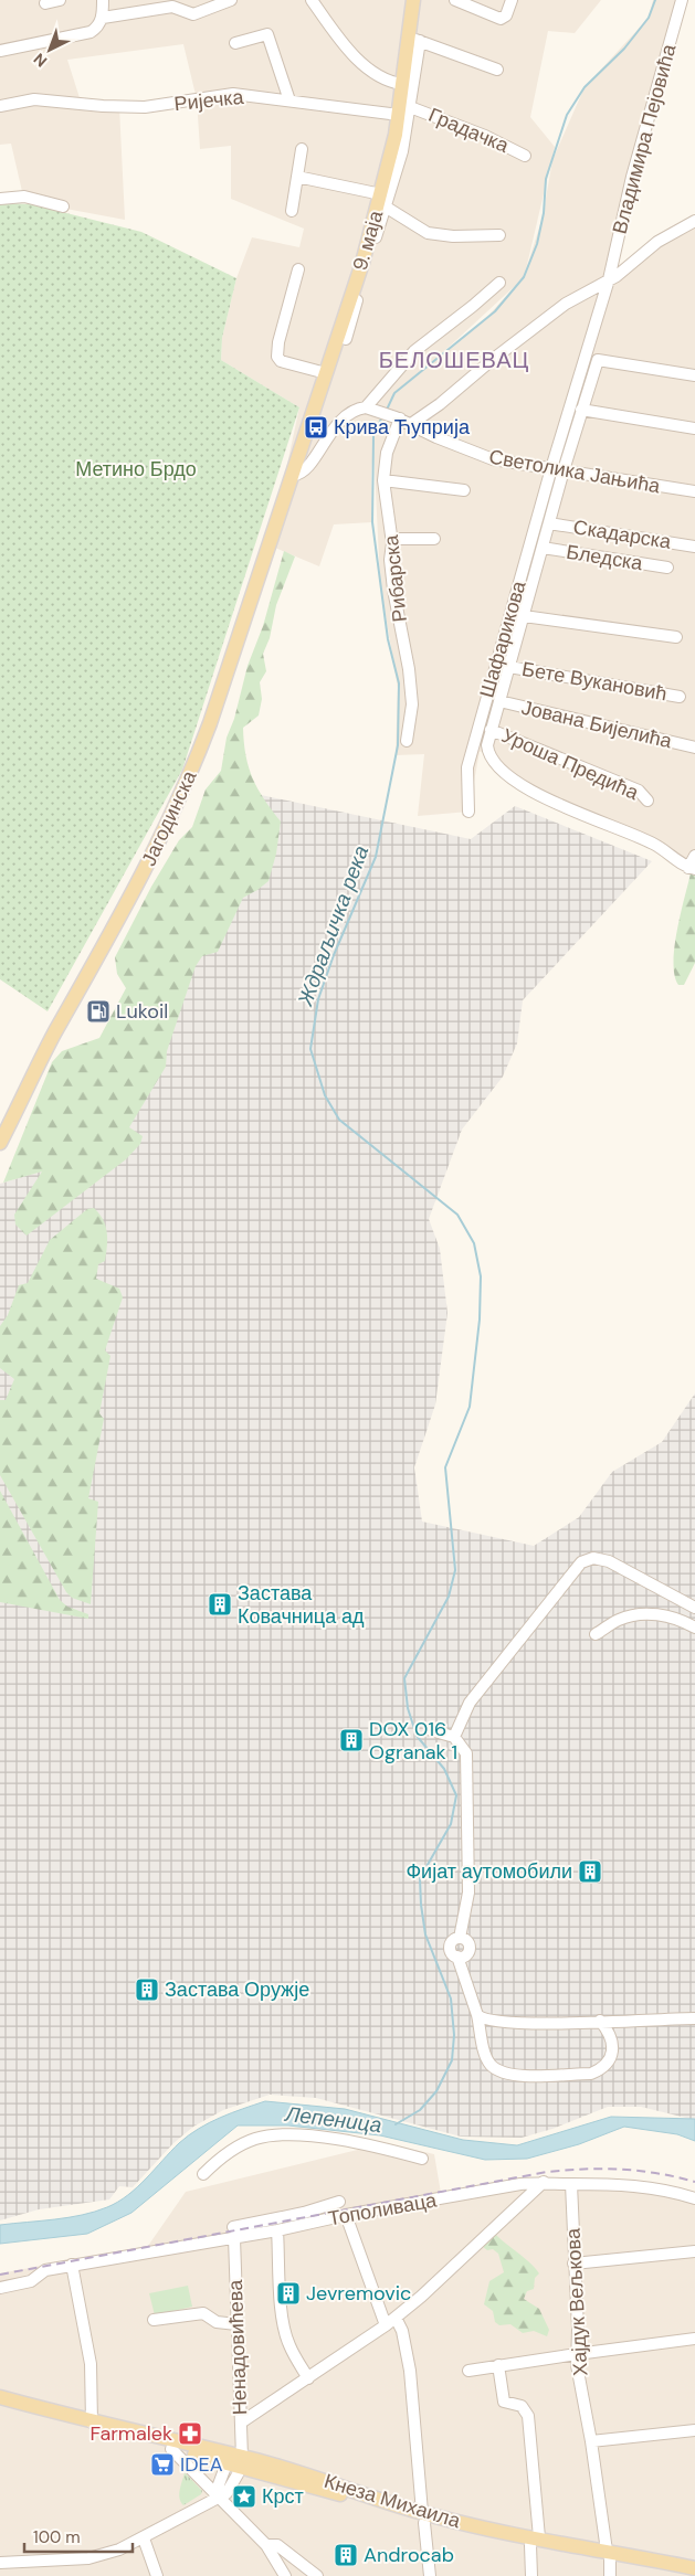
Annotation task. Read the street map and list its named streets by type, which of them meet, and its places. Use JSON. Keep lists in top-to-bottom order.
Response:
{
  "streets": {
    "main road": ["9. маја", "Јагодинска", "Кнеза Михаила"],
    "street": [
      "Ријечка",
      "Градачка",
      "Владимира Пејовића",
      "Светолика Јањића",
      "Скадарска",
      "Бледска",
      "Рибарска",
      "Шафарикова",
      "Бете Вукановић",
      "Јована Бијелића",
      "Уроша Предића",
      "Тополиваца",
      "Хајдук Вељкова",
      "Ненадовићева"
    ]
  },
  "crossings": [
    ["Ријечка", "Градачка"],
    ["Ријечка", "9. маја"],
    ["Градачка", "9. маја"],
    ["Владимира Пејовића", "Светолика Јањића"],
    ["Владимира Пејовића", "Шафарикова"],
    ["9. маја", "Јагодинска"],
    ["Светолика Јањића", "Рибарска"],
    ["Светолика Јањића", "Шафарикова"],
    ["Тополиваца", "Хајдук Вељкова"],
    ["Тополиваца", "Ненадовићева"],
    ["Хајдук Вељкова", "Кнеза Михаила"],
    ["Ненадовићева", "Кнеза Михаила"]
  ],
  "districts": ["БЕЛОШЕВАЦ"],
  "water": ["Ждраљичка река", "Лепеница"],
  "parks": ["Метино Брдо"],
  "places": {
    "bus stop": ["Крива Ћуприја"],
    "fuel station": ["Lukoil"],
    "building": [
      "Застава Ковачница ад",
      "DOX 016 Ogranak 1",
      "Фијат аутомобили",
      "Застава Оружје",
      "Jevremovic",
      "Androcab"
    ],
    "pharmacy": ["Farmalek"],
    "supermarket": ["IDEA"],
    "place": ["Крст"]
  },
  "scale_bar": "100 m",
  "north": "bottom left"
}
